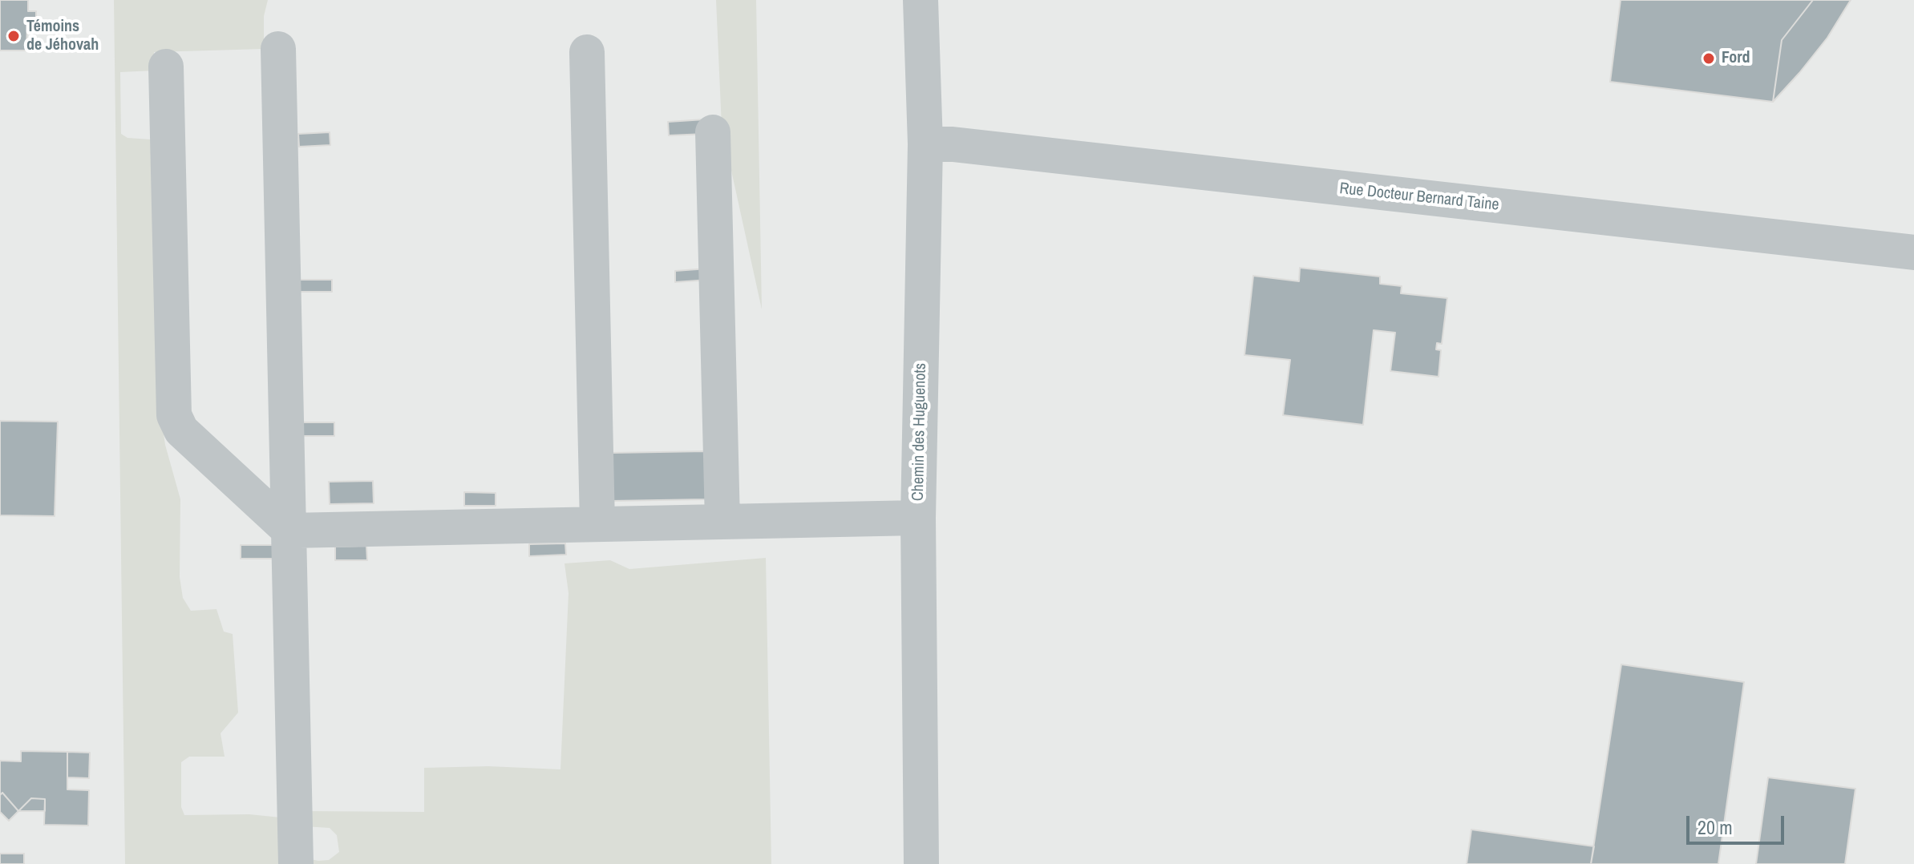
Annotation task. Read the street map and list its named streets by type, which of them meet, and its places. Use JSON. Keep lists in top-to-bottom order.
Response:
{
  "streets": {
    "street": ["Rue Docteur Bernard Taine", "Chemin des Huguenots"]
  },
  "crossings": [
    ["Rue Docteur Bernard Taine", "Chemin des Huguenots"]
  ],
  "places": ["Témoins de Jéhovah", "Ford"],
  "scale_bar": "20 m"
}
